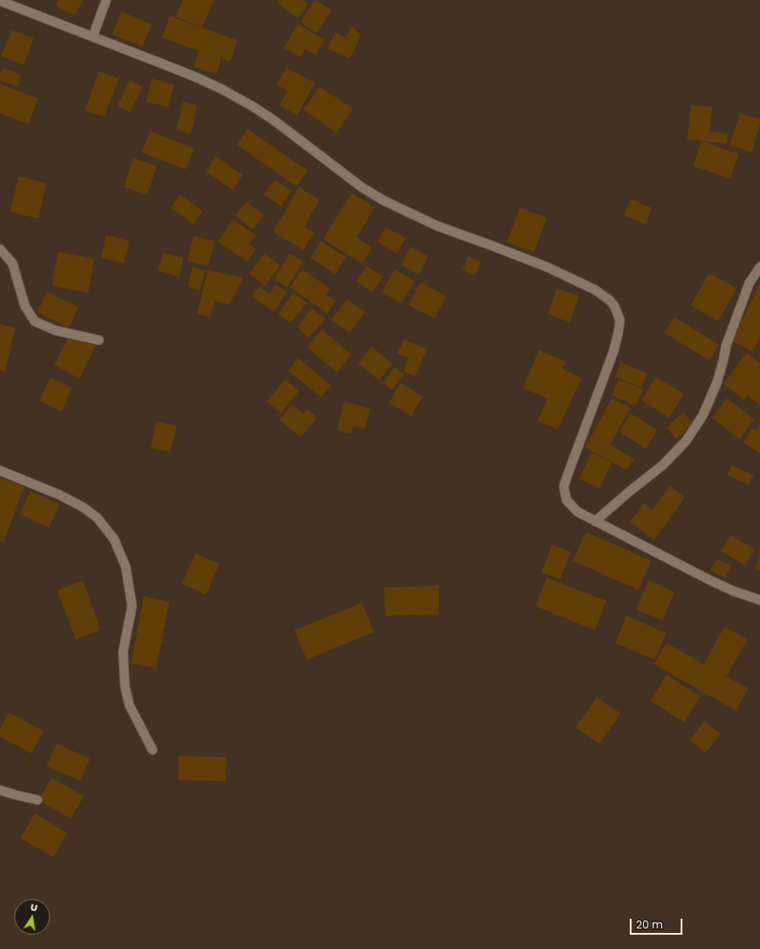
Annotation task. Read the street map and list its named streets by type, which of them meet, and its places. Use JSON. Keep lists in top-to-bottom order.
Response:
{
  "scale_bar": "20 m",
  "north": "top"
}
